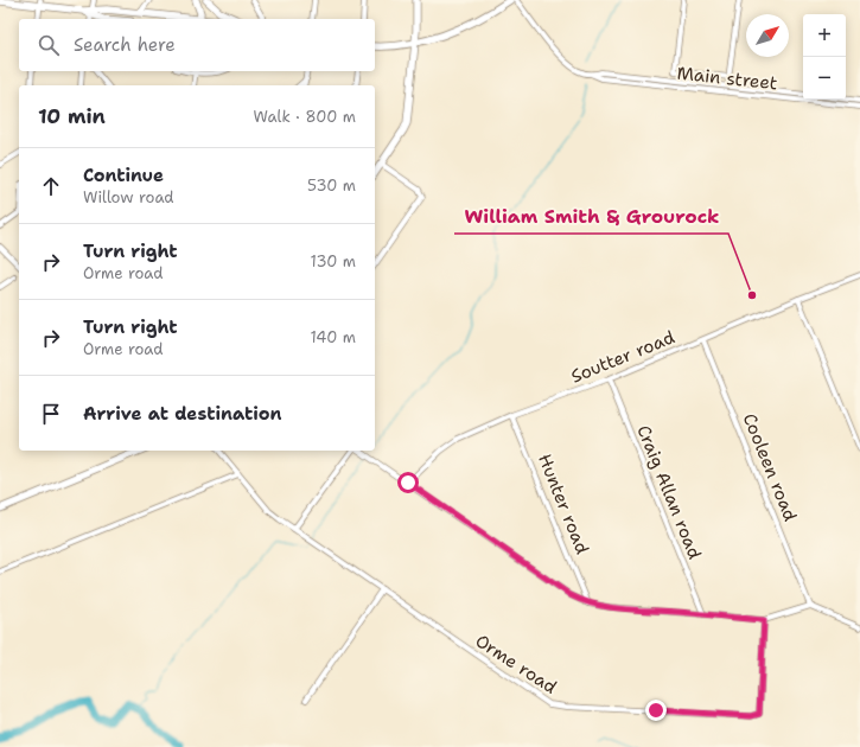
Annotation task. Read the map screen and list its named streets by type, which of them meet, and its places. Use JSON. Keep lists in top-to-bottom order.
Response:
{
  "streets": {
    "street": [
      "Main street",
      "Soutter road",
      "Cooleen road",
      "Craig Allan road",
      "Hunter road",
      "Orme road"
    ]
  },
  "crossings": [
    ["Soutter road", "Cooleen road"],
    ["Soutter road", "Craig Allan road"],
    ["Soutter road", "Hunter road"]
  ],
  "places": ["William Smith & Grourock"],
  "north": "top right",
  "page": {
    "map_buttons": ["+", "−"],
    "search": "Search here",
    "heading": ["10 min", "Walk · 800 m"],
    "list": [
      ["Continue", "Willow road", "530 m"],
      ["Turn right", "Orme road", "130 m"],
      ["Turn right", "Orme road", "140 m"],
      "Arrive at destination"
    ]
  }
}
